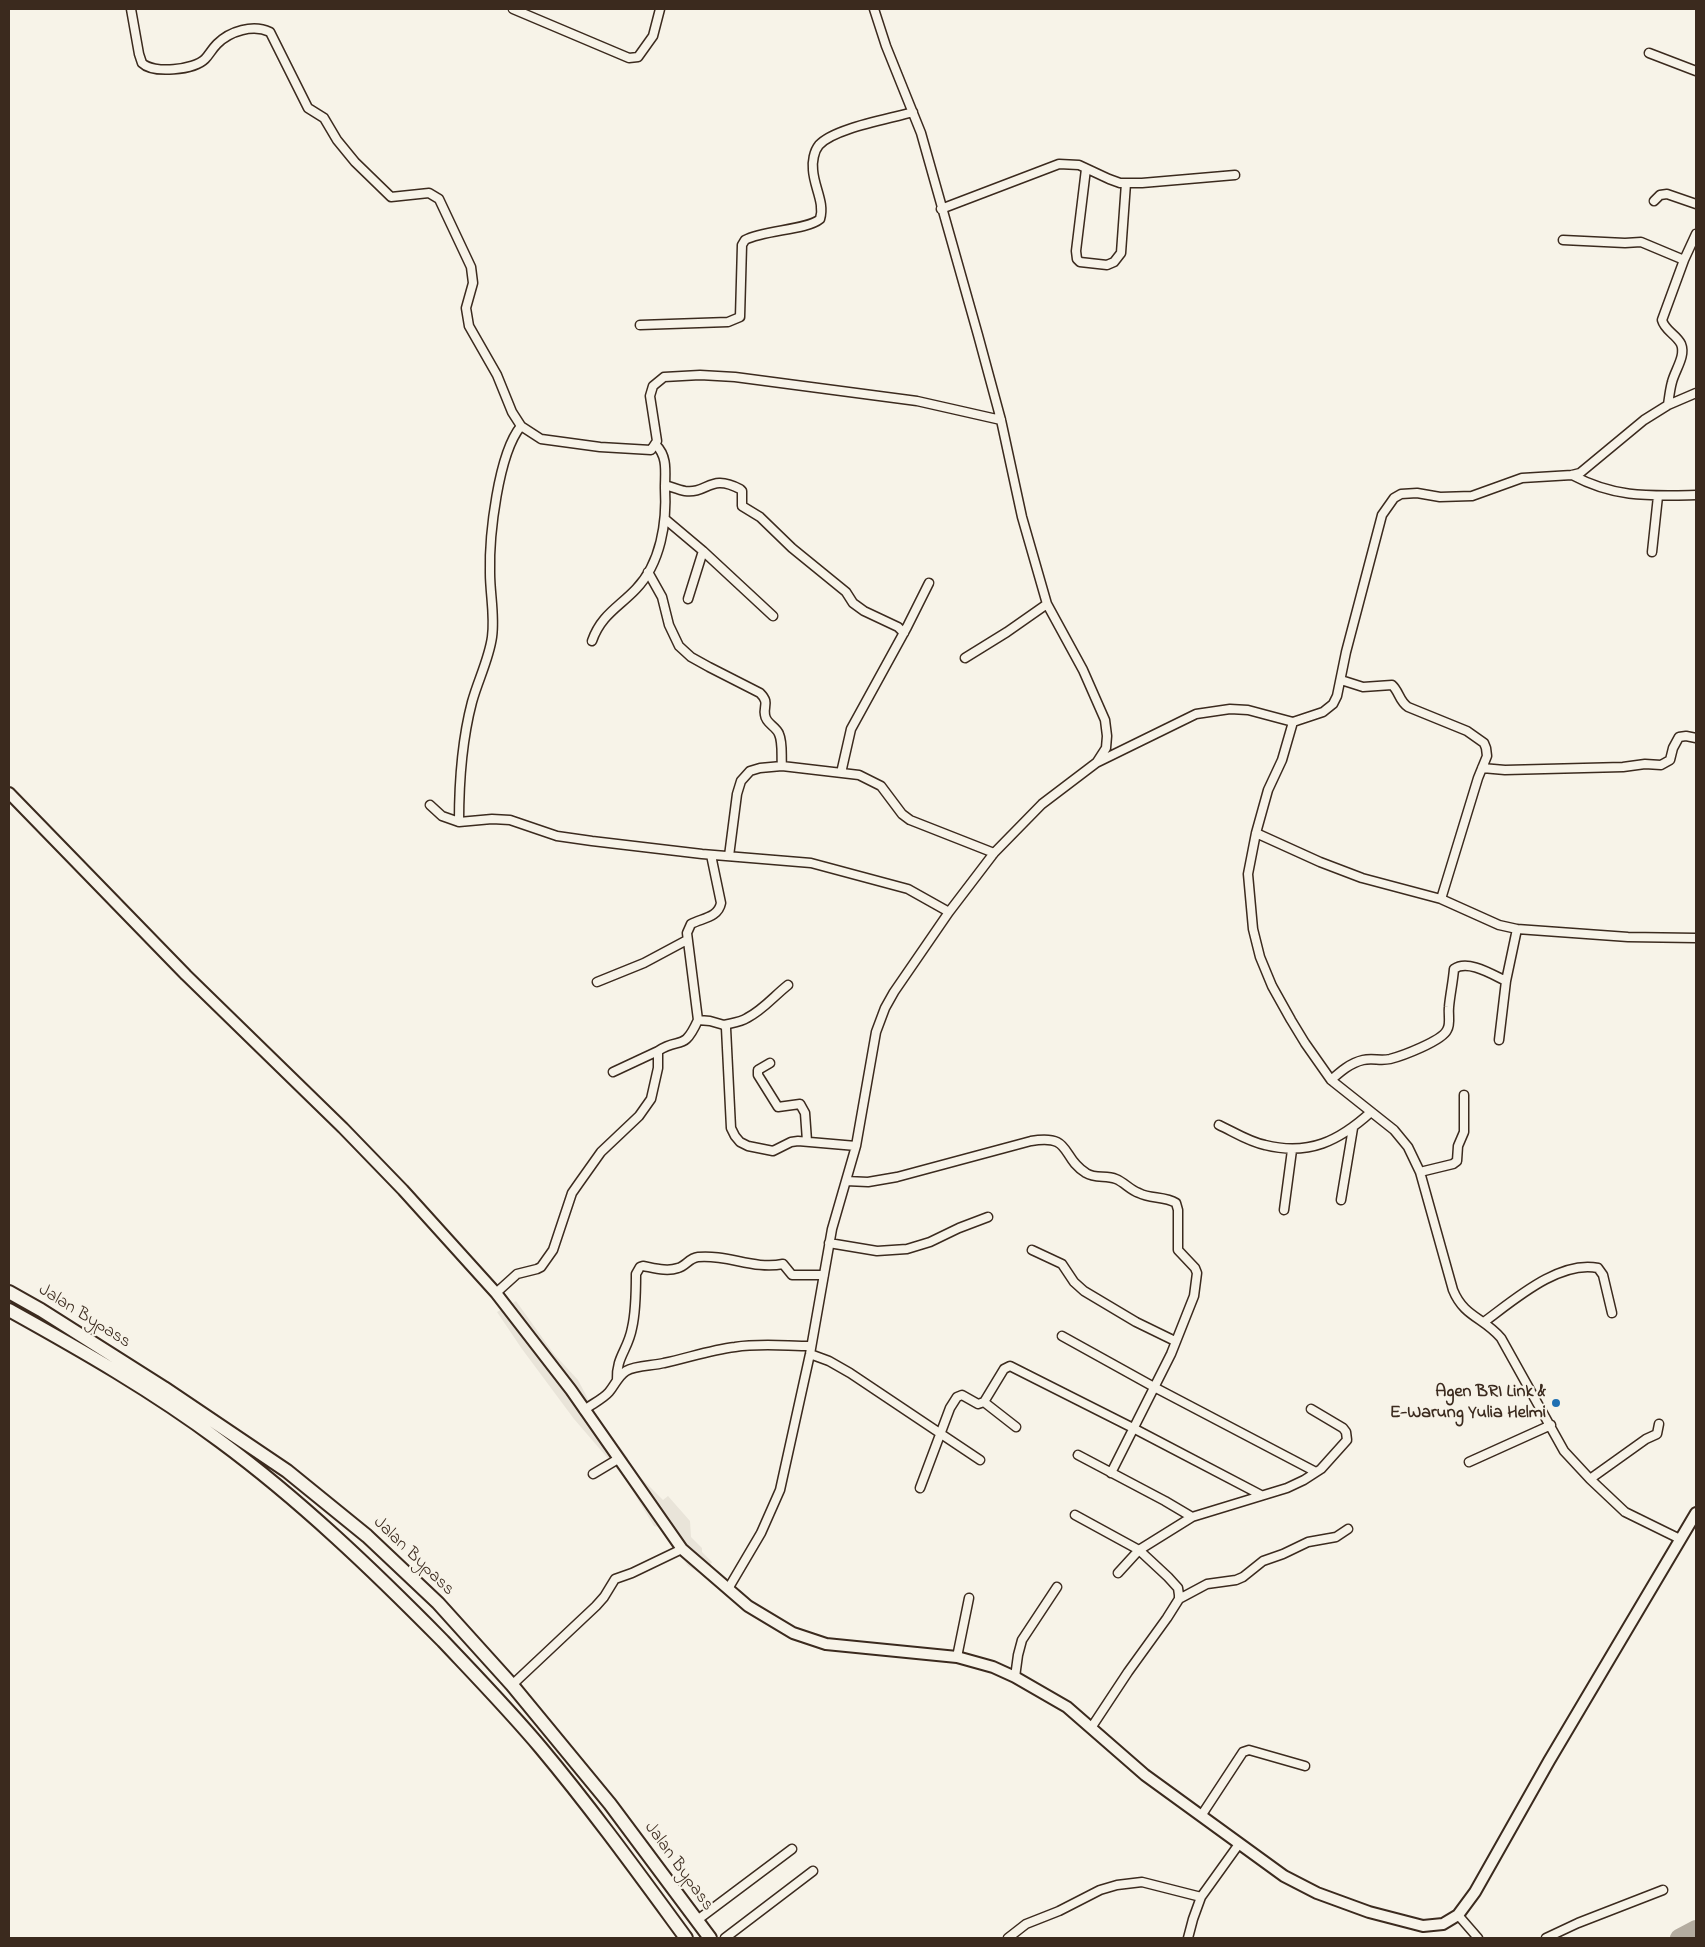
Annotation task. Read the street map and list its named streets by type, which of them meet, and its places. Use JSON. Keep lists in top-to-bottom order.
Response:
{
  "streets": {
    "highway": ["Jalan Bypass"]
  },
  "places": ["Agen BRI Link & E-Warung Yulia Helmi"]
}
